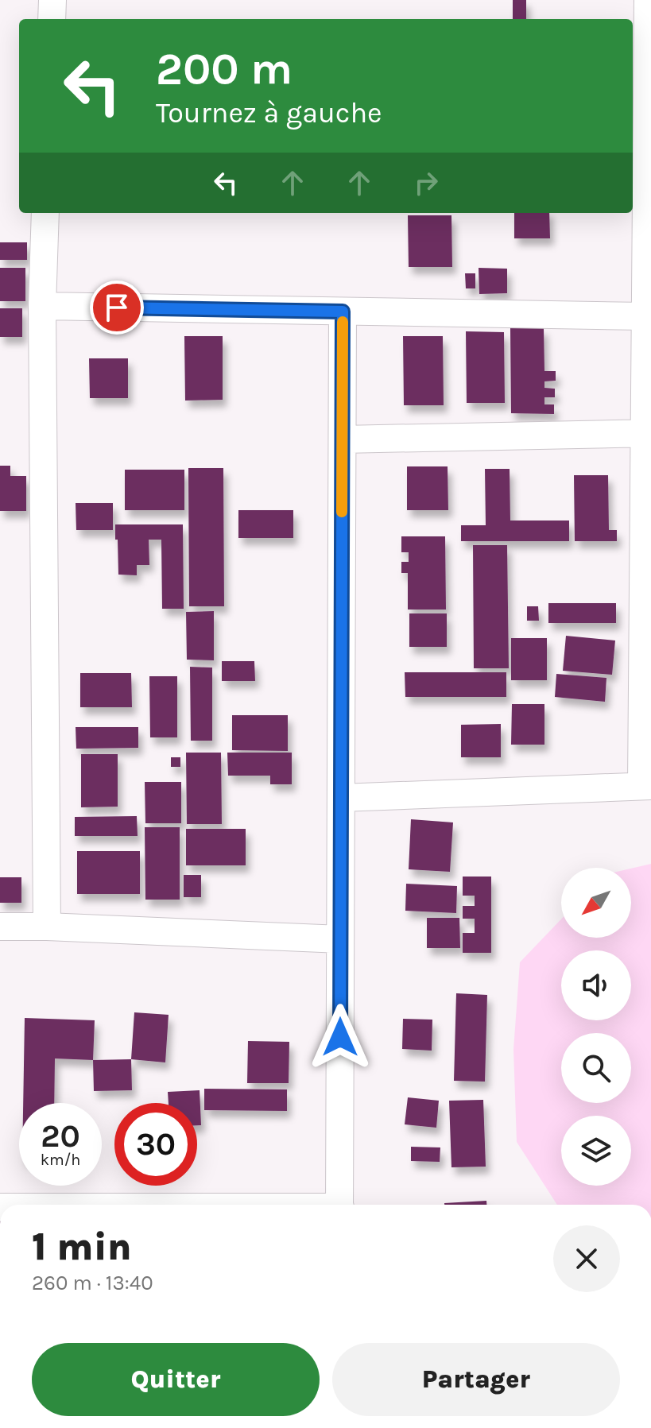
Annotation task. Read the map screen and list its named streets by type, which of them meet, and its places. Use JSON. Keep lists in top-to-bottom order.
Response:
{
  "north": "bottom left",
  "page": {
    "turn": ["200 m", "Tournez à gauche"],
    "speed": "20 km/h",
    "limit": "30",
    "heading": ["1 min", "260 m · 13:40"],
    "buttons": ["Quitter", "Partager"]
  }
}
